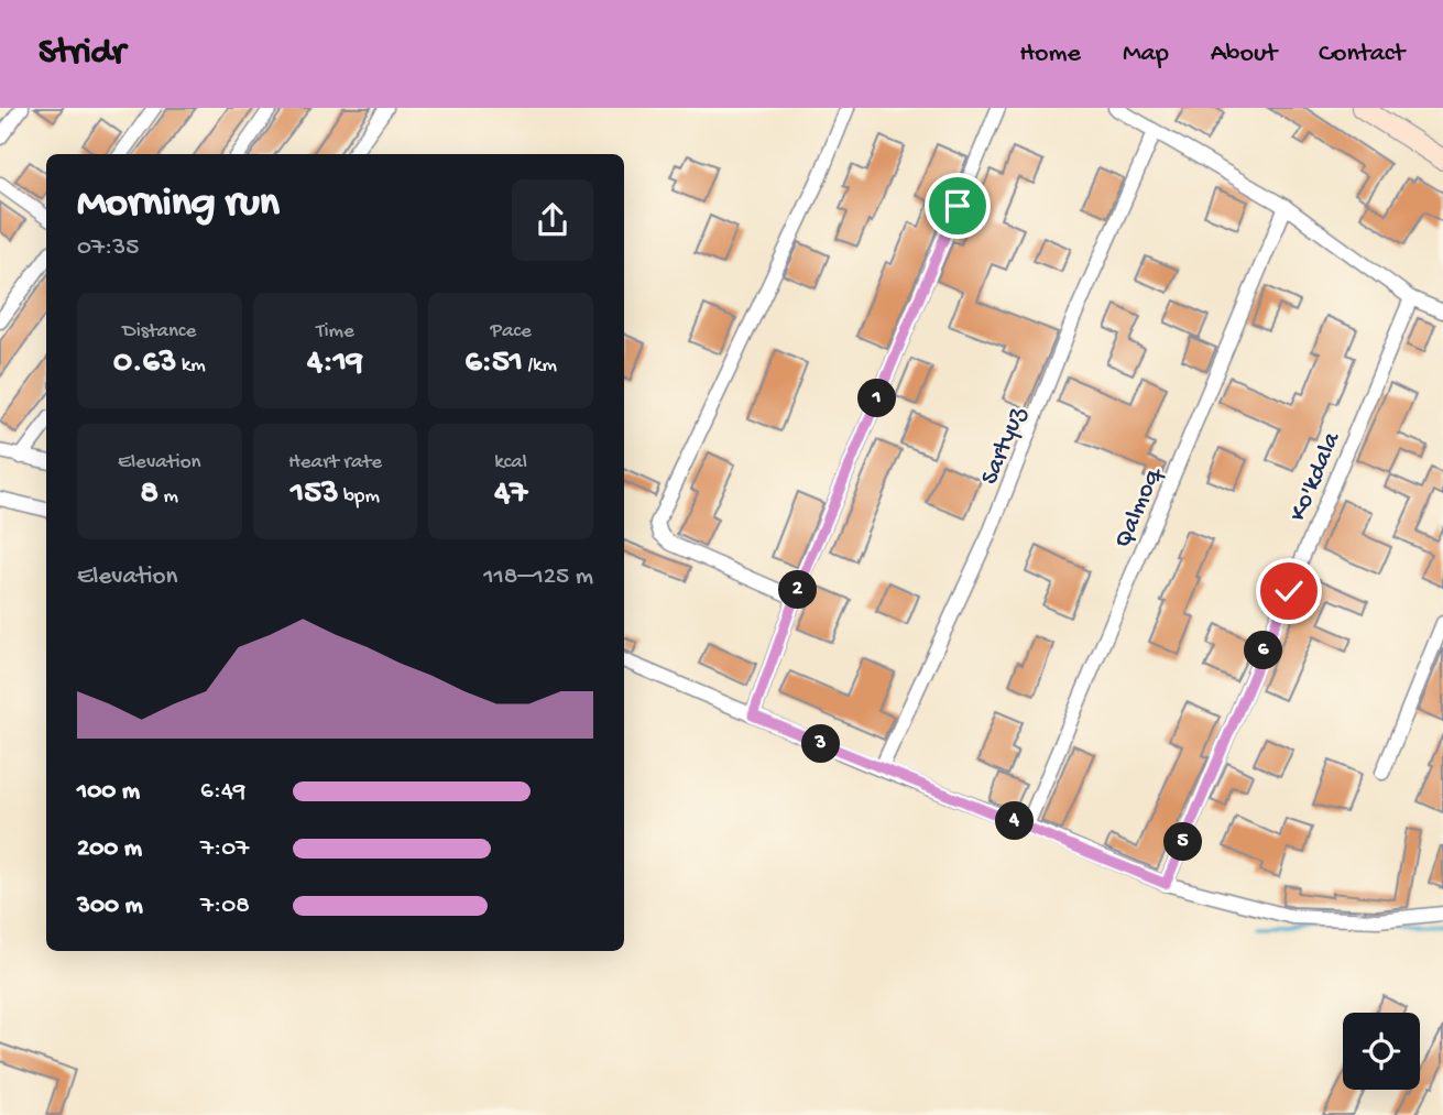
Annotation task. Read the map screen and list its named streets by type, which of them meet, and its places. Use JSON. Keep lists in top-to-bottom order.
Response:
{
  "streets": {
    "street": ["Sartyuz", "Ko'kdala", "Qalmoq"]
  },
  "page": {
    "header": "Stridr",
    "nav": [
      "Home",
      "Map",
      "About",
      "Contact"
    ],
    "heading": ["Morning run", "07:35"],
    "stats": [
      ["Distance", "0.63 km"],
      ["Time", "4:19"],
      ["Pace", "6:51 /km"],
      ["Elevation", "8 m"],
      ["Heart rate", "153 bpm"],
      ["kcal", "47"]
    ],
    "pins": [
      "1",
      "2",
      "6",
      "3",
      "4",
      "5"
    ],
    "chart": ["Elevation", "118–125 m"],
    "list": [
      {
        "name": "100 m",
        "note": "6:49"
      },
      {
        "name": "200 m",
        "note": "7:07"
      },
      {
        "name": "300 m",
        "note": "7:08"
      }
    ]
  }
}
